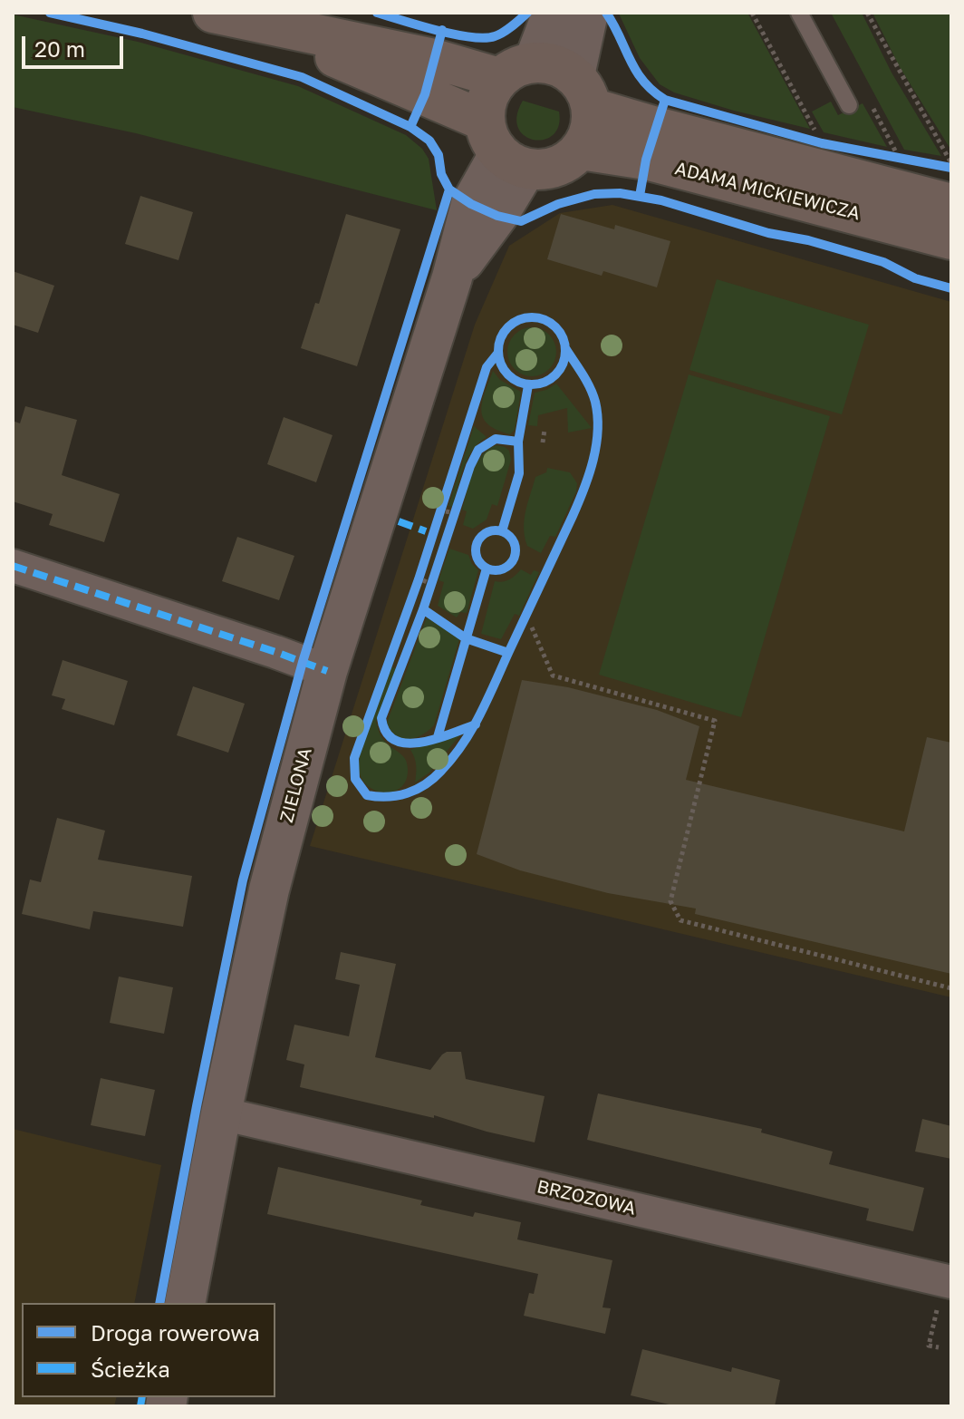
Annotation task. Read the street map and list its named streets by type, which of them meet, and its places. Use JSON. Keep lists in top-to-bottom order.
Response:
{
  "streets": {
    "main road": ["ADAMA MICKIEWICZA"],
    "street": ["ZIELONA", "BRZOZOWA"]
  },
  "crossings": [
    ["ADAMA MICKIEWICZA", "ZIELONA"],
    ["ZIELONA", "BRZOZOWA"]
  ],
  "legend": ["Droga rowerowa", "Ścieżka"],
  "scale_bar": "20 m"
}
